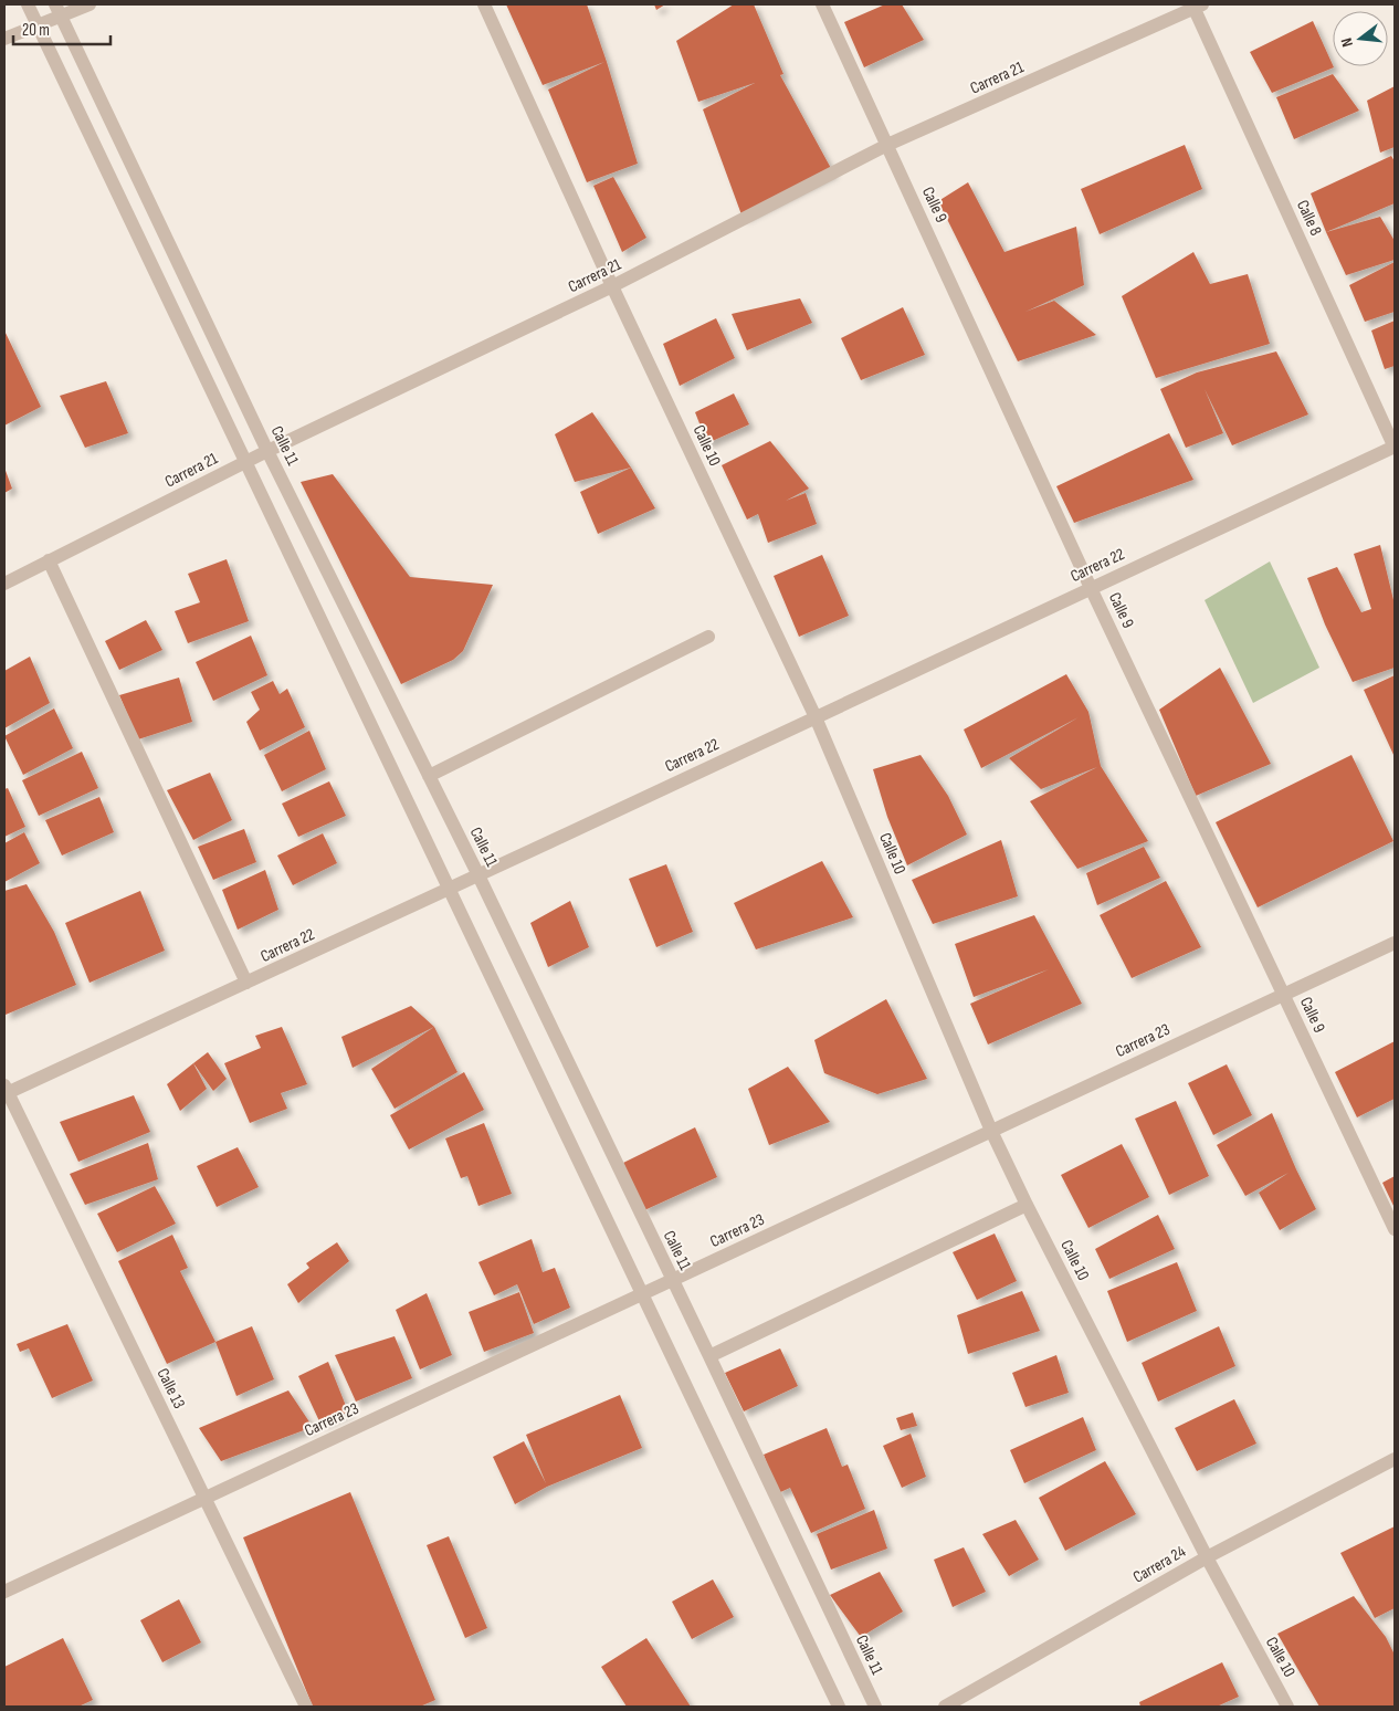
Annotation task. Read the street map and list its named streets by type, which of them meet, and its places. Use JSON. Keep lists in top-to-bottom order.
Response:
{
  "streets": {
    "street": [
      "Carrera 21",
      "Calle 9",
      "Calle 8",
      "Calle 11",
      "Calle 10",
      "Carrera 22",
      "Carrera 23",
      "Calle 13",
      "Carrera 24"
    ]
  },
  "crossings": [
    ["Carrera 21", "Calle 9"],
    ["Carrera 21", "Calle 8"],
    ["Carrera 21", "Calle 11"],
    ["Carrera 21", "Calle 10"],
    ["Calle 9", "Carrera 22"],
    ["Calle 9", "Carrera 23"],
    ["Calle 8", "Carrera 22"],
    ["Calle 11", "Carrera 22"],
    ["Calle 11", "Carrera 23"],
    ["Calle 10", "Carrera 22"],
    ["Calle 10", "Carrera 23"],
    ["Calle 10", "Carrera 24"],
    ["Carrera 22", "Calle 13"],
    ["Carrera 23", "Calle 13"]
  ],
  "scale_bar": "20 m",
  "north": "left"
}
